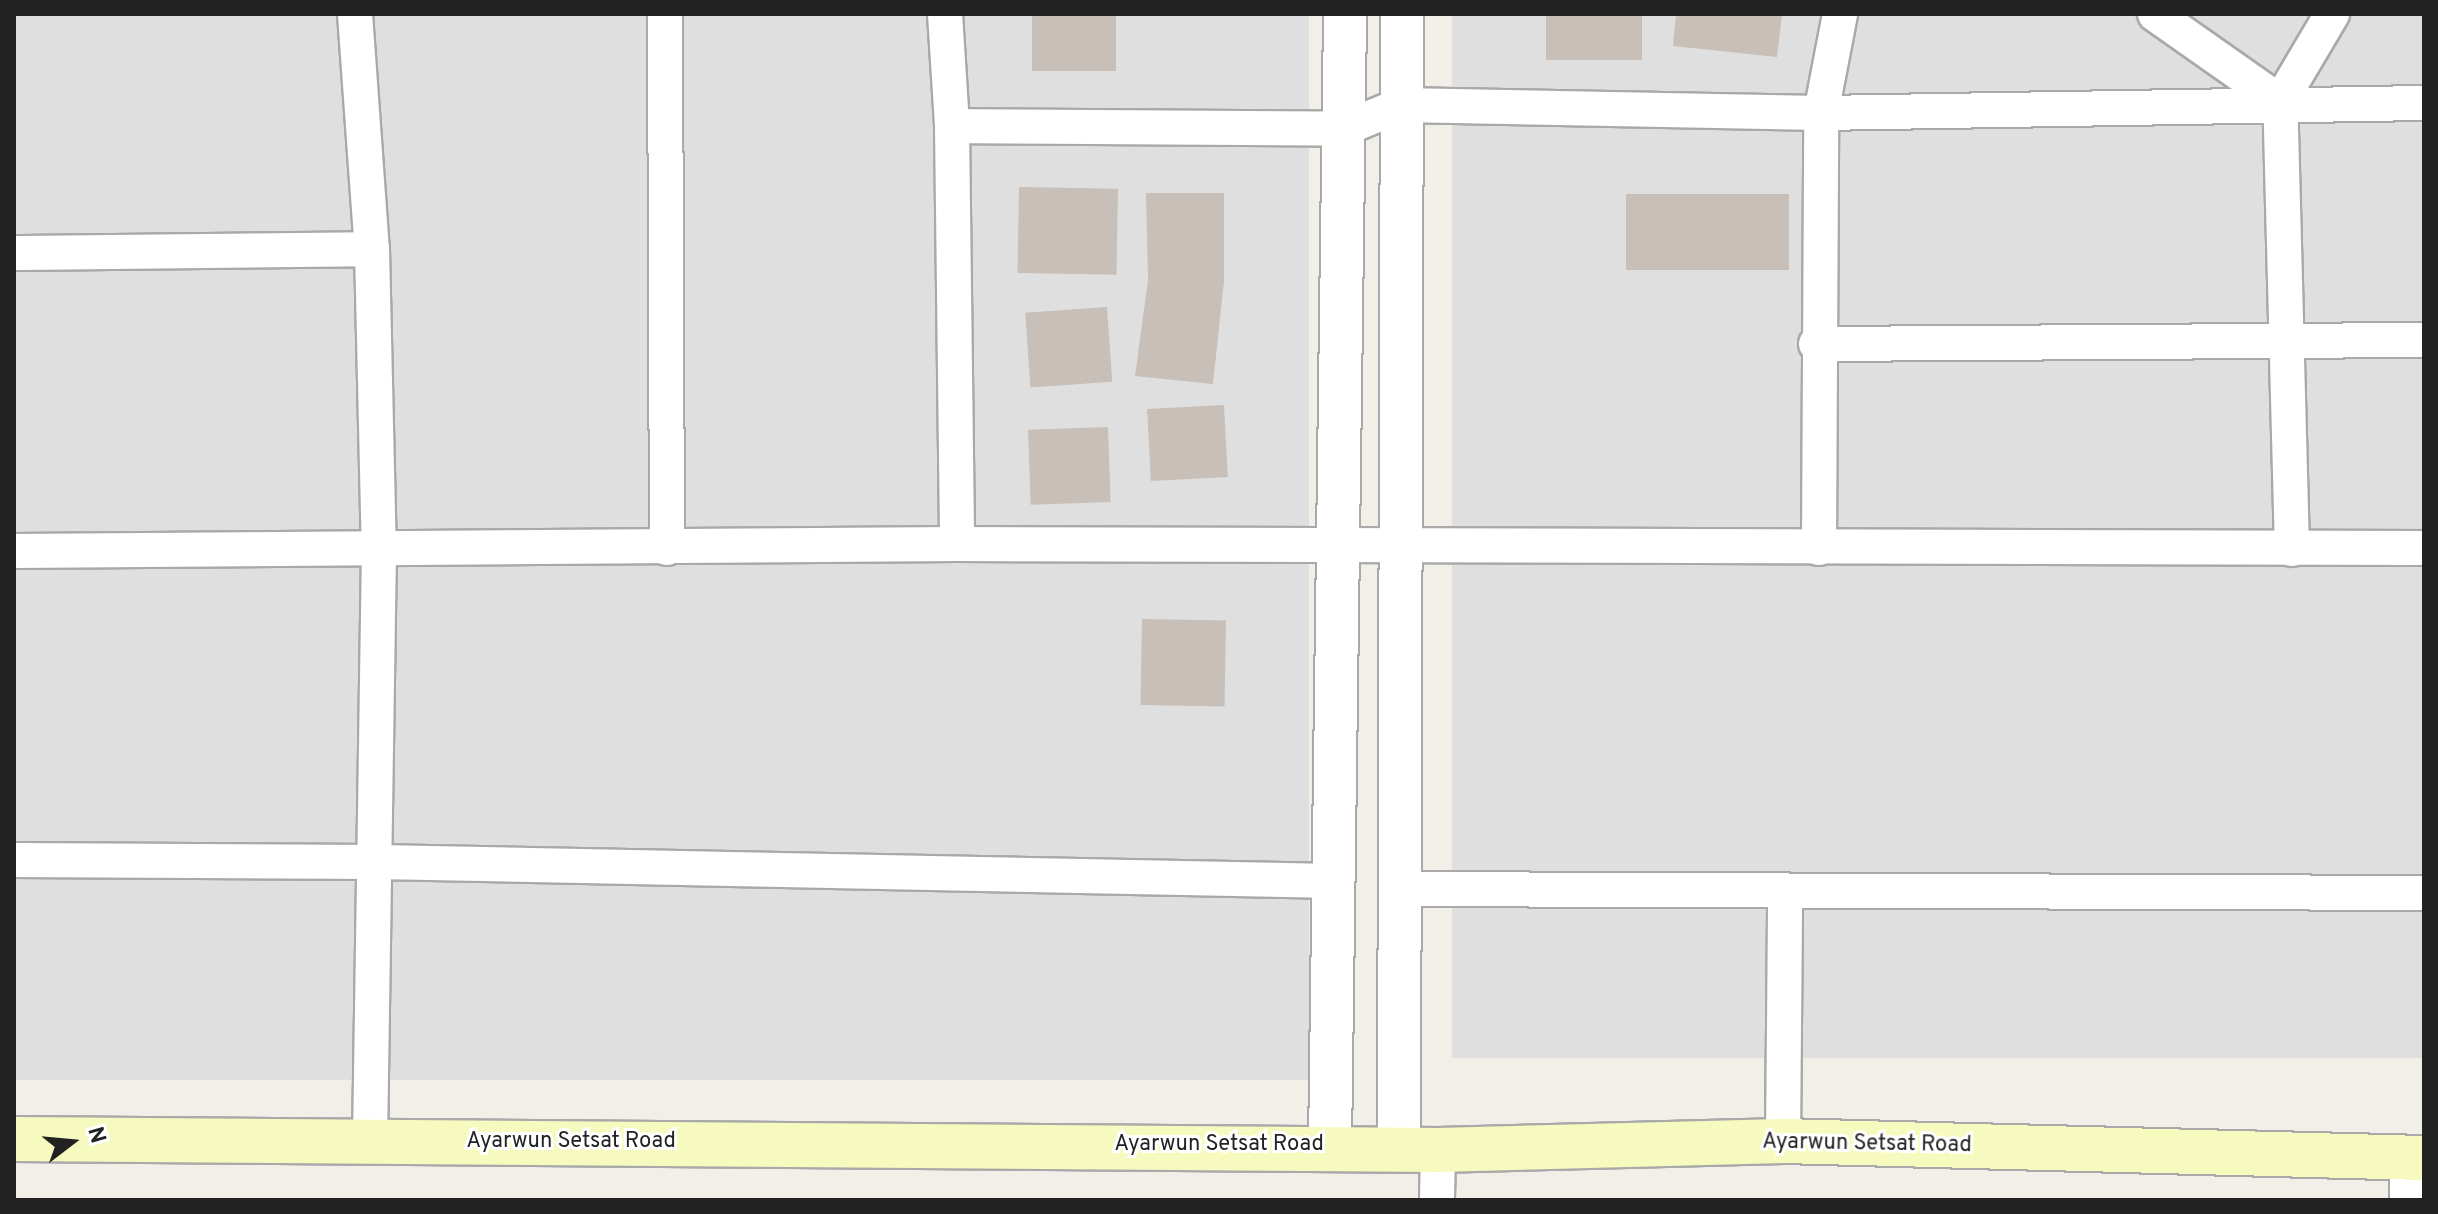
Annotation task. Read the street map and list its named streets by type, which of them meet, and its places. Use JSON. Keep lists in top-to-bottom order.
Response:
{
  "streets": {
    "main road": ["Ayarwun Setsat Road"]
  },
  "north": "right"
}
